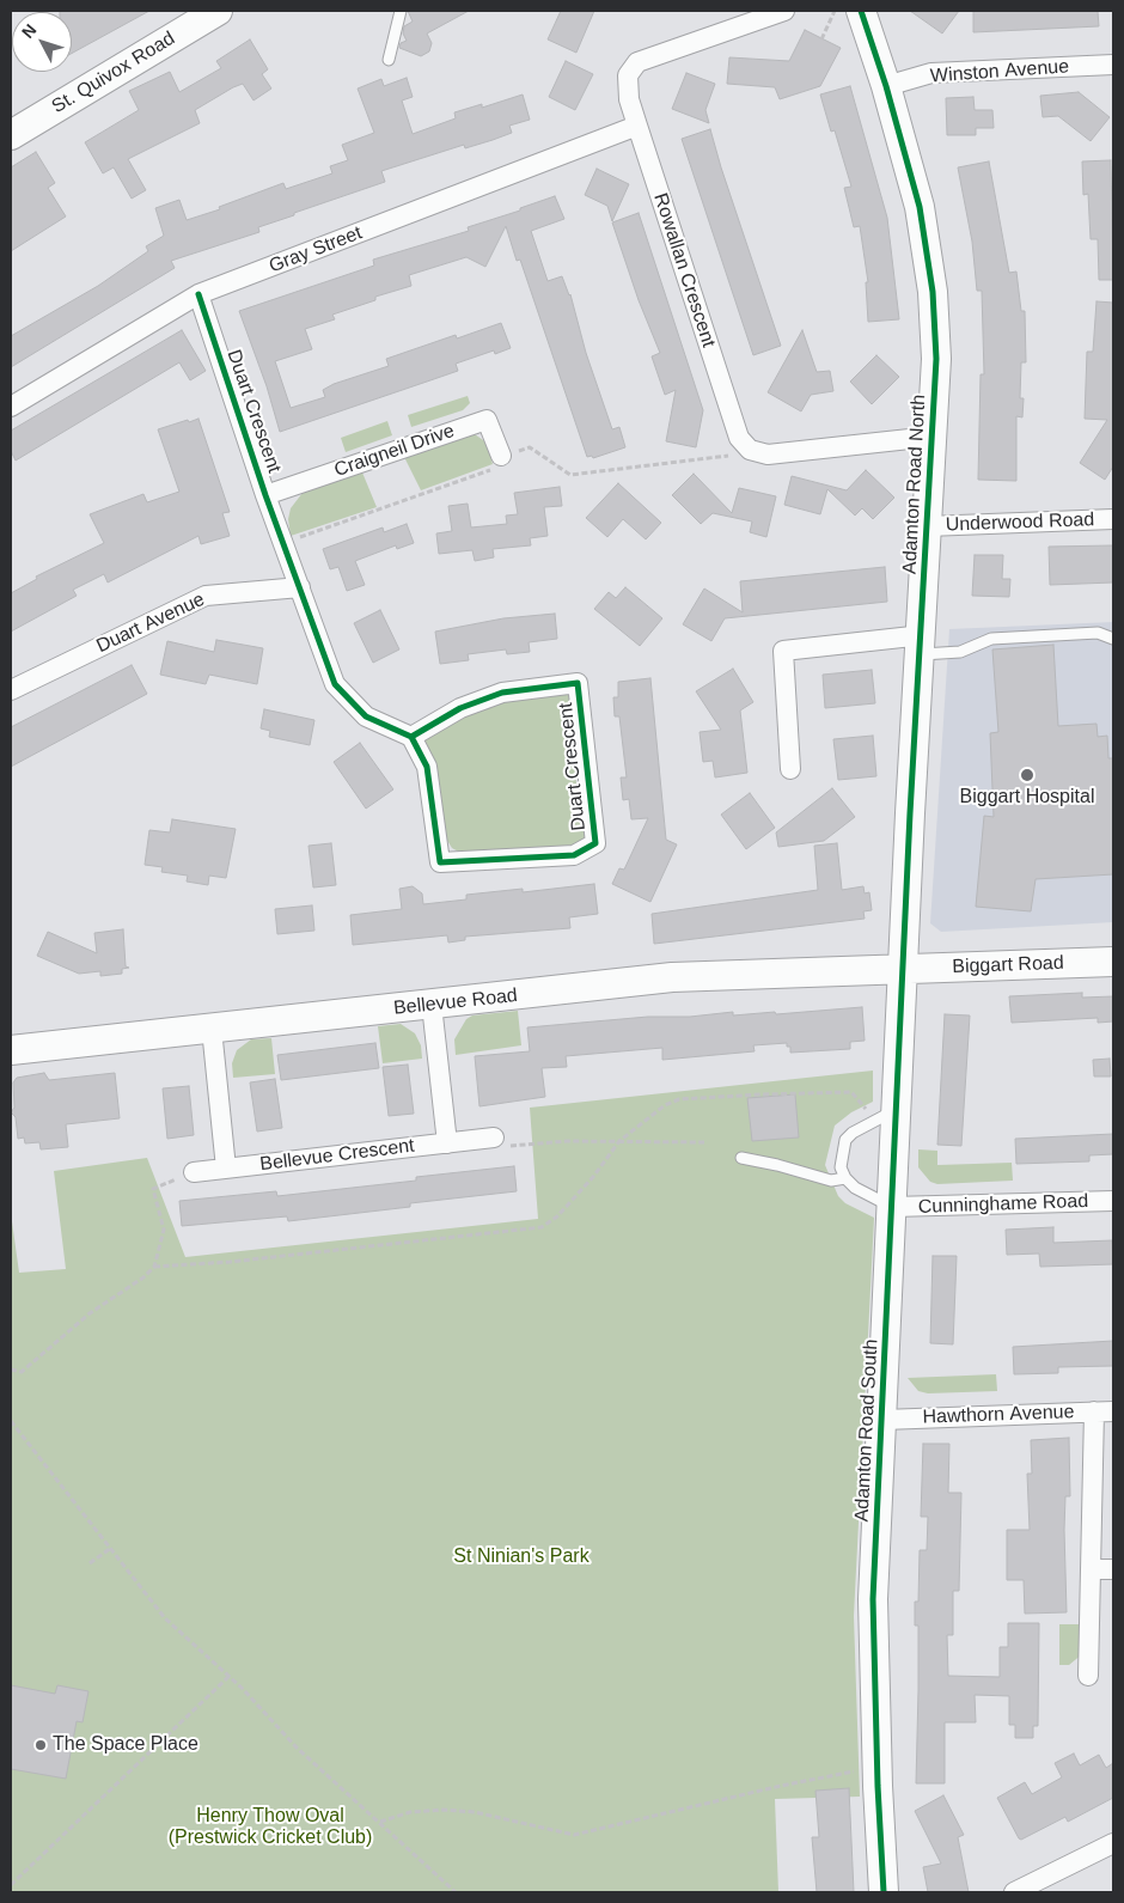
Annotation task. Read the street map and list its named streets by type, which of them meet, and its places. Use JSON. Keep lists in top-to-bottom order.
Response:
{
  "streets": {
    "street": [
      "Winston Avenue",
      "St. Quivox Road",
      "Gray Street",
      "Rowallan Crescent",
      "Duart Crescent",
      "Craigneil Drive",
      "Adamton Road North",
      "Underwood Road",
      "Duart Avenue",
      "Biggart Road",
      "Bellevue Road",
      "Bellevue Crescent",
      "Cunninghame Road",
      "Hawthorn Avenue",
      "Adamton Road South"
    ]
  },
  "crossings": [
    ["Winston Avenue", "Adamton Road North"],
    ["Gray Street", "Rowallan Crescent"],
    ["Gray Street", "Duart Crescent"],
    ["Duart Crescent", "Craigneil Drive"],
    ["Duart Crescent", "Duart Avenue"],
    ["Adamton Road North", "Underwood Road"],
    ["Adamton Road North", "Biggart Road"],
    ["Adamton Road North", "Bellevue Road"],
    ["Adamton Road North", "Adamton Road South"],
    ["Biggart Road", "Bellevue Road"],
    ["Biggart Road", "Adamton Road South"],
    ["Bellevue Road", "Adamton Road South"],
    ["Cunninghame Road", "Adamton Road South"],
    ["Hawthorn Avenue", "Adamton Road South"]
  ],
  "parks": ["St Ninian's Park", "Henry Thow Oval (Prestwick Cricket Club)"],
  "places": ["Biggart Hospital", "The Space Place"],
  "north": "top left"
}
